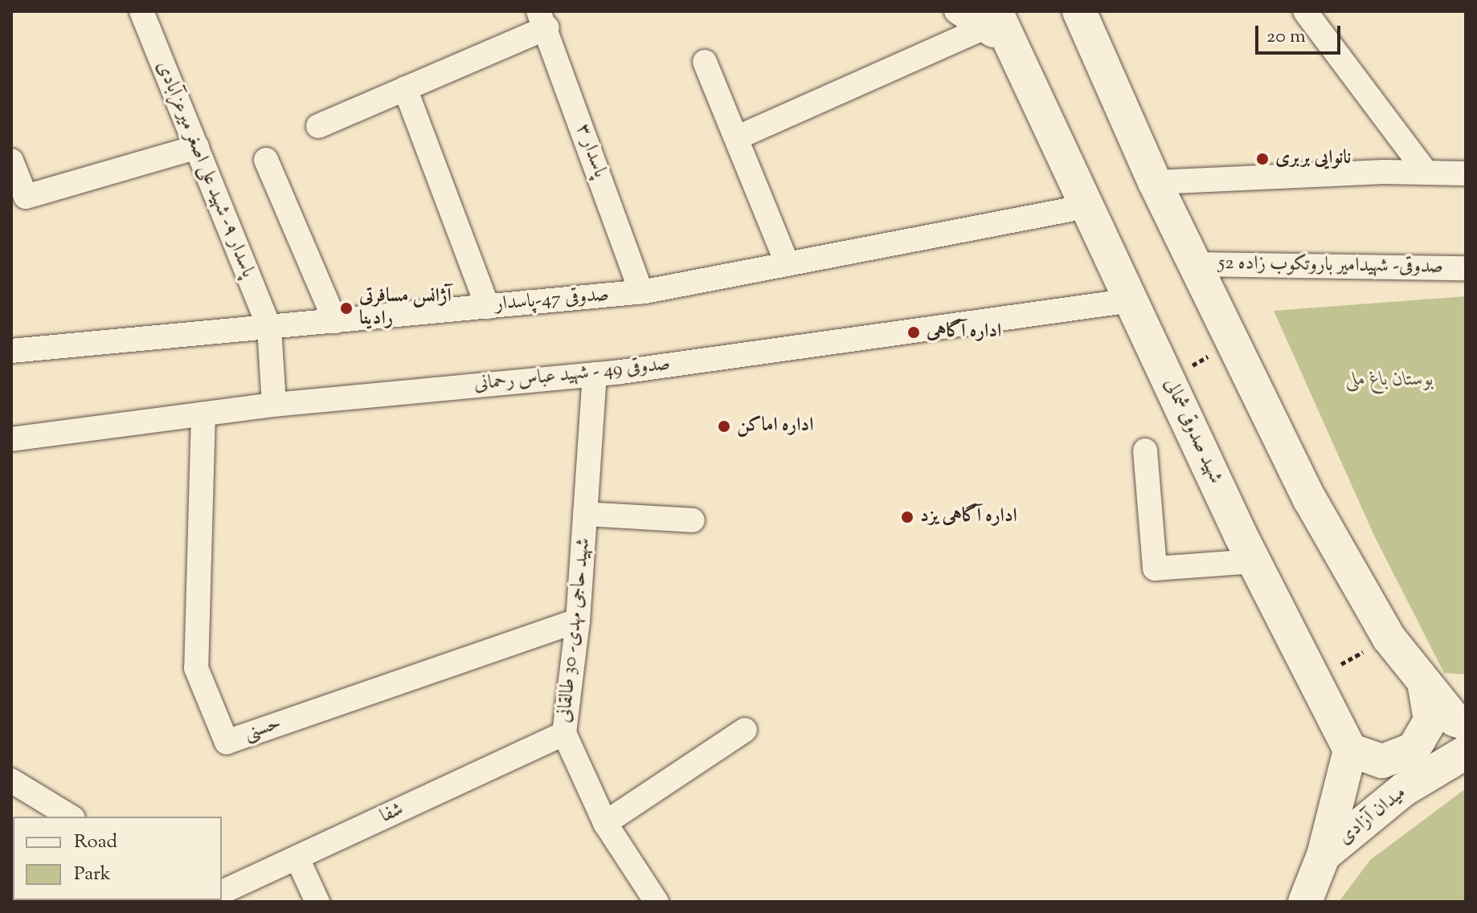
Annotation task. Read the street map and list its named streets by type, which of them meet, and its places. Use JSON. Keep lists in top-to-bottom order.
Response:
{
  "streets": {
    "main road": ["شهید صدوقی شمالی", "میدان آزادی"],
    "street": [
      "پاسدار ۳",
      "پاسدار ۹- شهید علی اصغر میرعزآبادی",
      "52 صدوقی- شهیدامیر باروتکوب زاده",
      "صدوقی 47-پاسدار",
      "صدوقی 49 - شهید عباس رحمانی",
      "شهید حاجی مهدی- 30 طالقانی",
      "حسنی",
      "شفا"
    ]
  },
  "crossings": [
    ["پاسدار ۳", "صدوقی 47-پاسدار"],
    ["پاسدار ۹- شهید علی اصغر میرعزآبادی", "صدوقی 47-پاسدار"],
    ["پاسدار ۹- شهید علی اصغر میرعزآبادی", "صدوقی 49 - شهید عباس رحمانی"],
    ["صدوقی 47-پاسدار", "شهید صدوقی شمالی"],
    ["صدوقی 49 - شهید عباس رحمانی", "شهید صدوقی شمالی"],
    ["صدوقی 49 - شهید عباس رحمانی", "شهید حاجی مهدی- 30 طالقانی"],
    ["صدوقی 49 - شهید عباس رحمانی", "حسنی"],
    ["شهید حاجی مهدی- 30 طالقانی", "حسنی"],
    ["شهید حاجی مهدی- 30 طالقانی", "شفا"]
  ],
  "parks": ["بوستان باغ ملی"],
  "places": [
    "نانوایی بربری",
    "آژانس مسافرتی رادینا",
    "اداره آگاهی",
    "اداره اماکن",
    "اداره آگاهی یزد"
  ],
  "legend": ["Road", "Park"],
  "scale_bar": "20 m"
}
